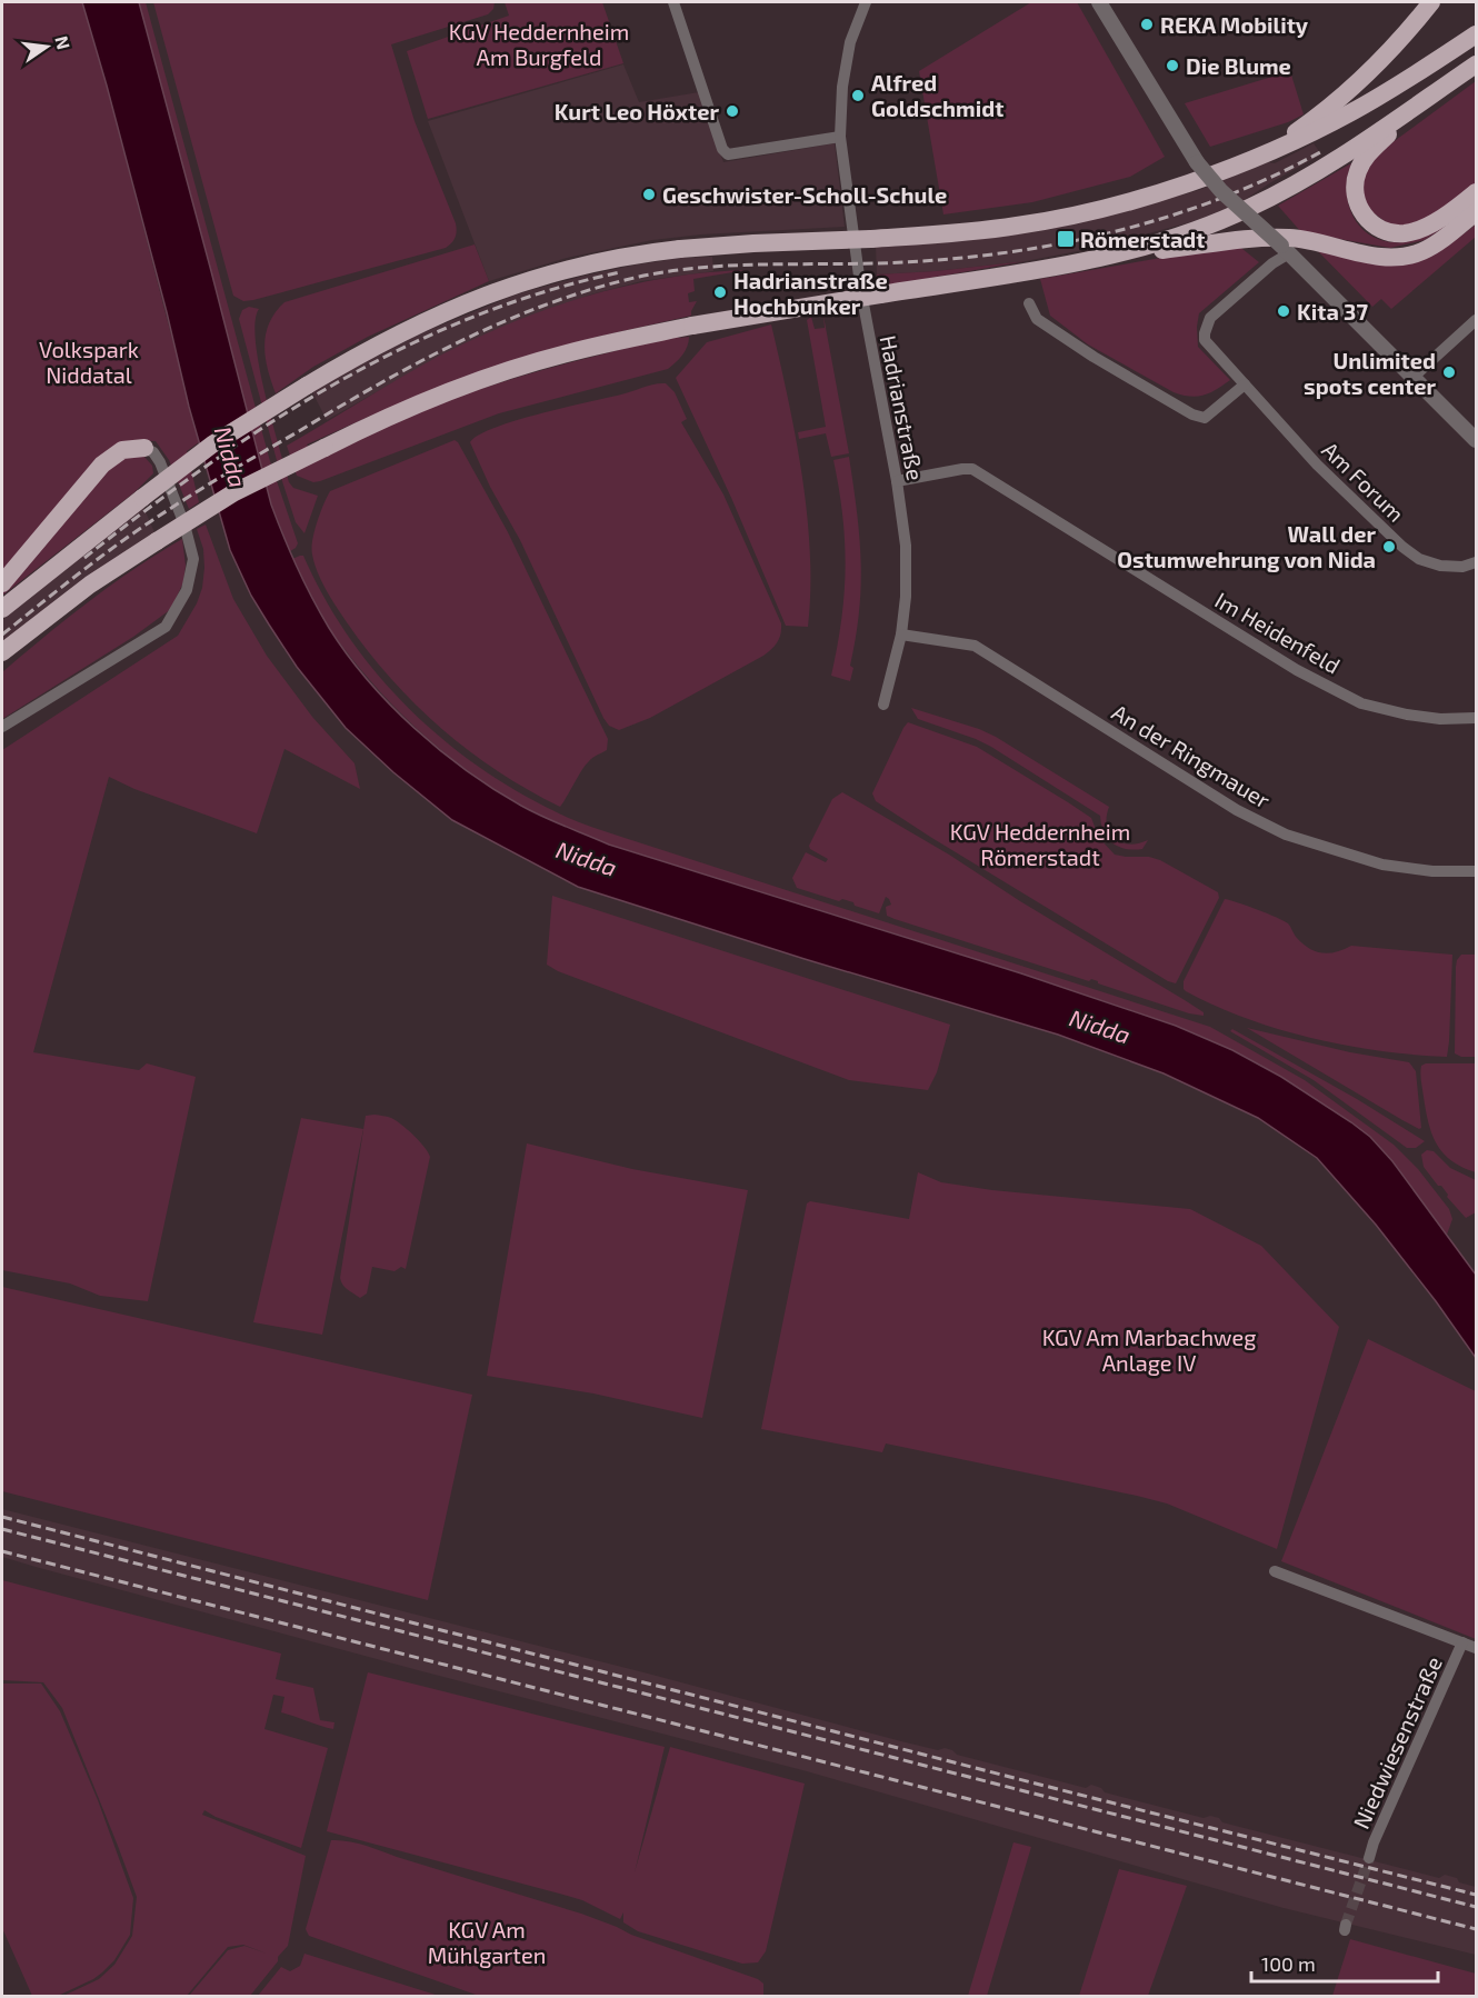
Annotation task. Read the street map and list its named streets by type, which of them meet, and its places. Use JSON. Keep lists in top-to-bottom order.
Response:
{
  "streets": {
    "street": [
      "Hadrianstraße",
      "Am Forum",
      "Im Heidenfeld",
      "An der Ringmauer",
      "Niedwiesenstraße"
    ]
  },
  "crossings": [
    ["Hadrianstraße", "Im Heidenfeld"],
    ["Hadrianstraße", "An der Ringmauer"]
  ],
  "water": ["Nidda"],
  "parks": [
    "KGV Heddernheim Am Burgfeld",
    "Volkspark Niddatal",
    "KGV Heddernheim Römerstadt",
    "KGV Am Marbachweg Anlage IV",
    "KGV Am Mühlgarten"
  ],
  "places": {
    "other": [
      "REKA Mobility",
      "Die Blume",
      "Alfred Goldschmidt",
      "Kurt Leo Höxter",
      "Geschwister-Scholl-Schule",
      "Hadrianstraße Hochbunker",
      "Kita 37",
      "Unlimited spots center",
      "Wall der Ostumwehrung von Nida"
    ],
    "transit": ["Römerstadt"]
  },
  "scale_bar": "100 m",
  "north": "right"
}
